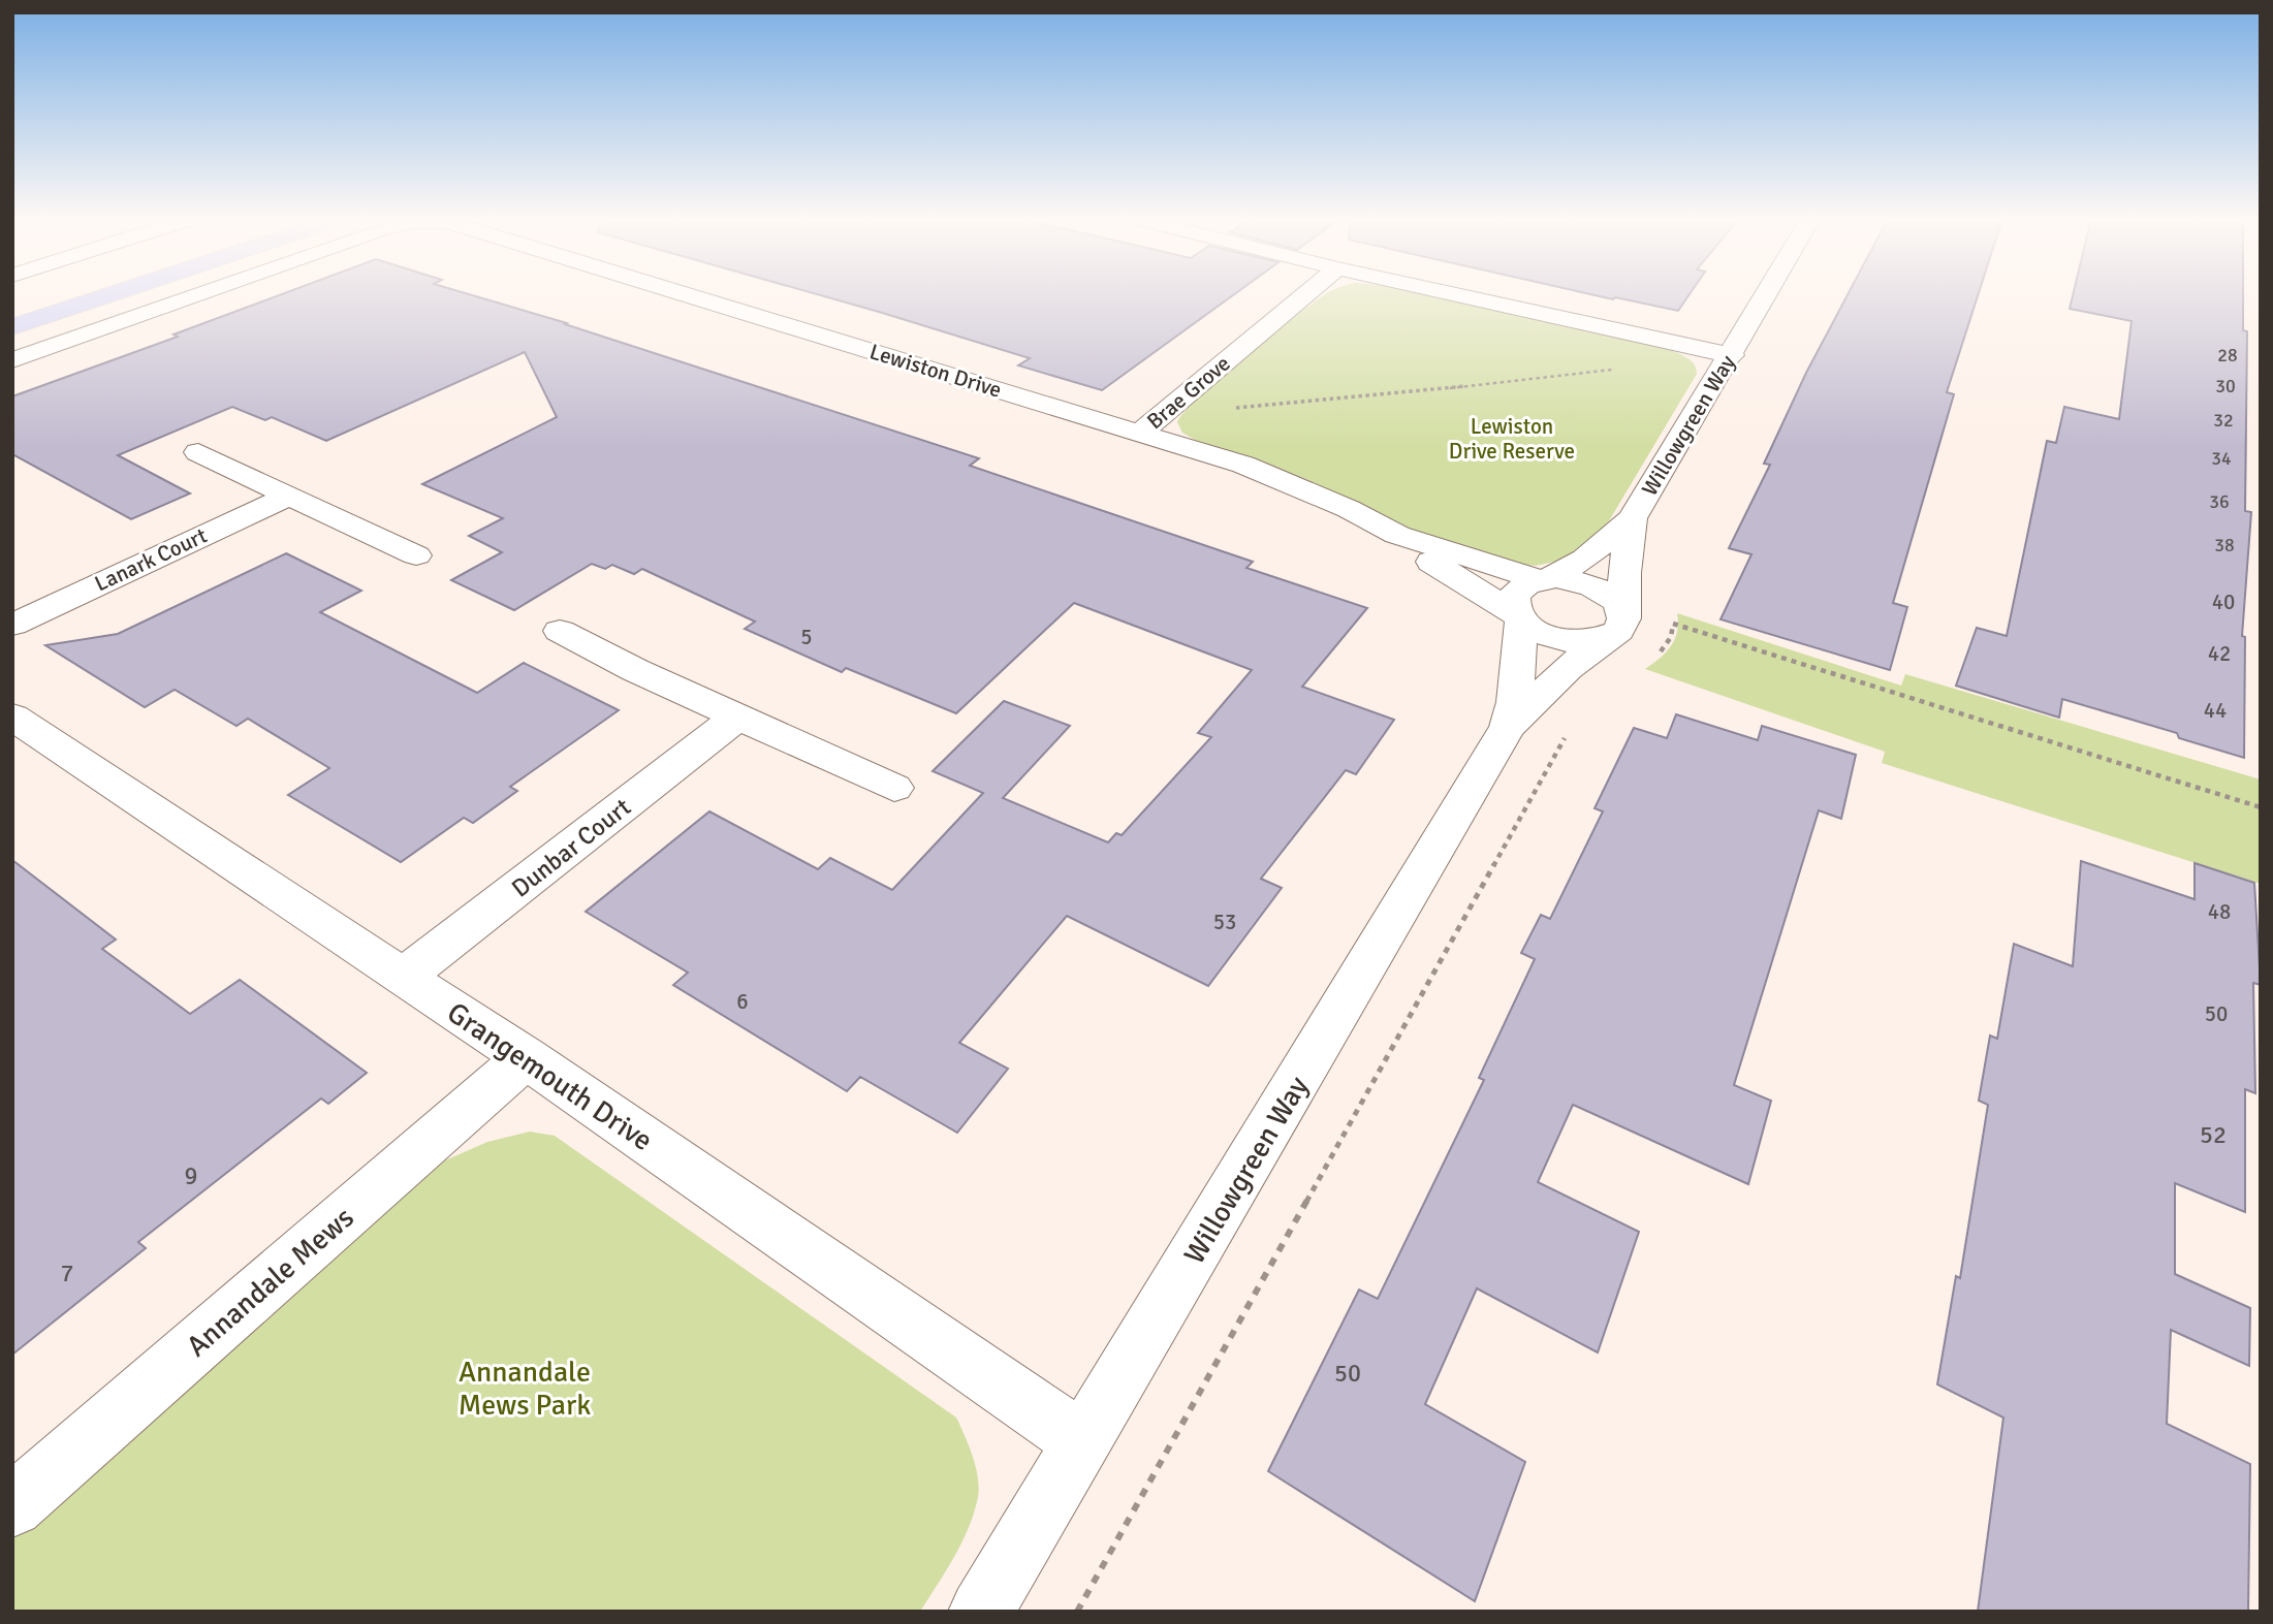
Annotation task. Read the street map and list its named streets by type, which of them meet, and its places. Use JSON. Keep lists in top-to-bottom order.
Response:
{
  "streets": {
    "street": [
      "Lewiston Drive",
      "Brae Grove",
      "Willowgreen Way",
      "Lanark Court",
      "Dunbar Court",
      "Grangemouth Drive",
      "Annandale Mews"
    ]
  },
  "crossings": [
    ["Lewiston Drive", "Brae Grove"],
    ["Lewiston Drive", "Willowgreen Way"],
    ["Willowgreen Way", "Grangemouth Drive"],
    ["Dunbar Court", "Grangemouth Drive"],
    ["Grangemouth Drive", "Annandale Mews"]
  ],
  "parks": ["Lewiston Drive Reserve", "Annandale Mews Park"],
  "house_numbers": [
    "28",
    "30",
    "32",
    "34",
    "36",
    "38",
    "40",
    "5",
    "42",
    "44",
    "48",
    "53",
    "6",
    "50",
    "52",
    "9",
    "7",
    "50"
  ]
}
